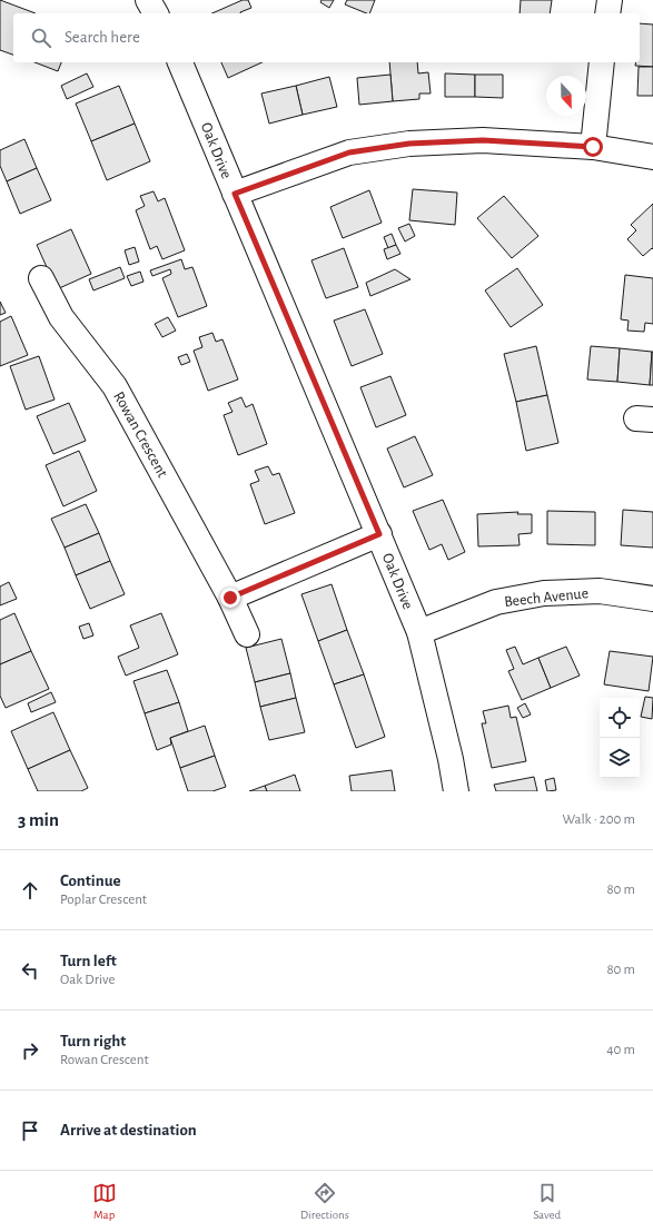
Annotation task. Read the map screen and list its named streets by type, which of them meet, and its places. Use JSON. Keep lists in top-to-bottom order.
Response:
{
  "streets": {
    "street": ["Oak Drive", "Rowan Crescent", "Beech Avenue"]
  },
  "crossings": [
    ["Oak Drive", "Beech Avenue"]
  ],
  "north": "bottom",
  "page": {
    "search": "Search here",
    "heading": ["3 min", "Walk · 200 m"],
    "list": [
      ["Continue", "Poplar Crescent", "80 m"],
      ["Turn left", "Oak Drive", "80 m"],
      ["Turn right", "Rowan Crescent", "40 m"],
      "Arrive at destination"
    ],
    "nav": ["Map", "Directions", "Saved"]
  }
}
